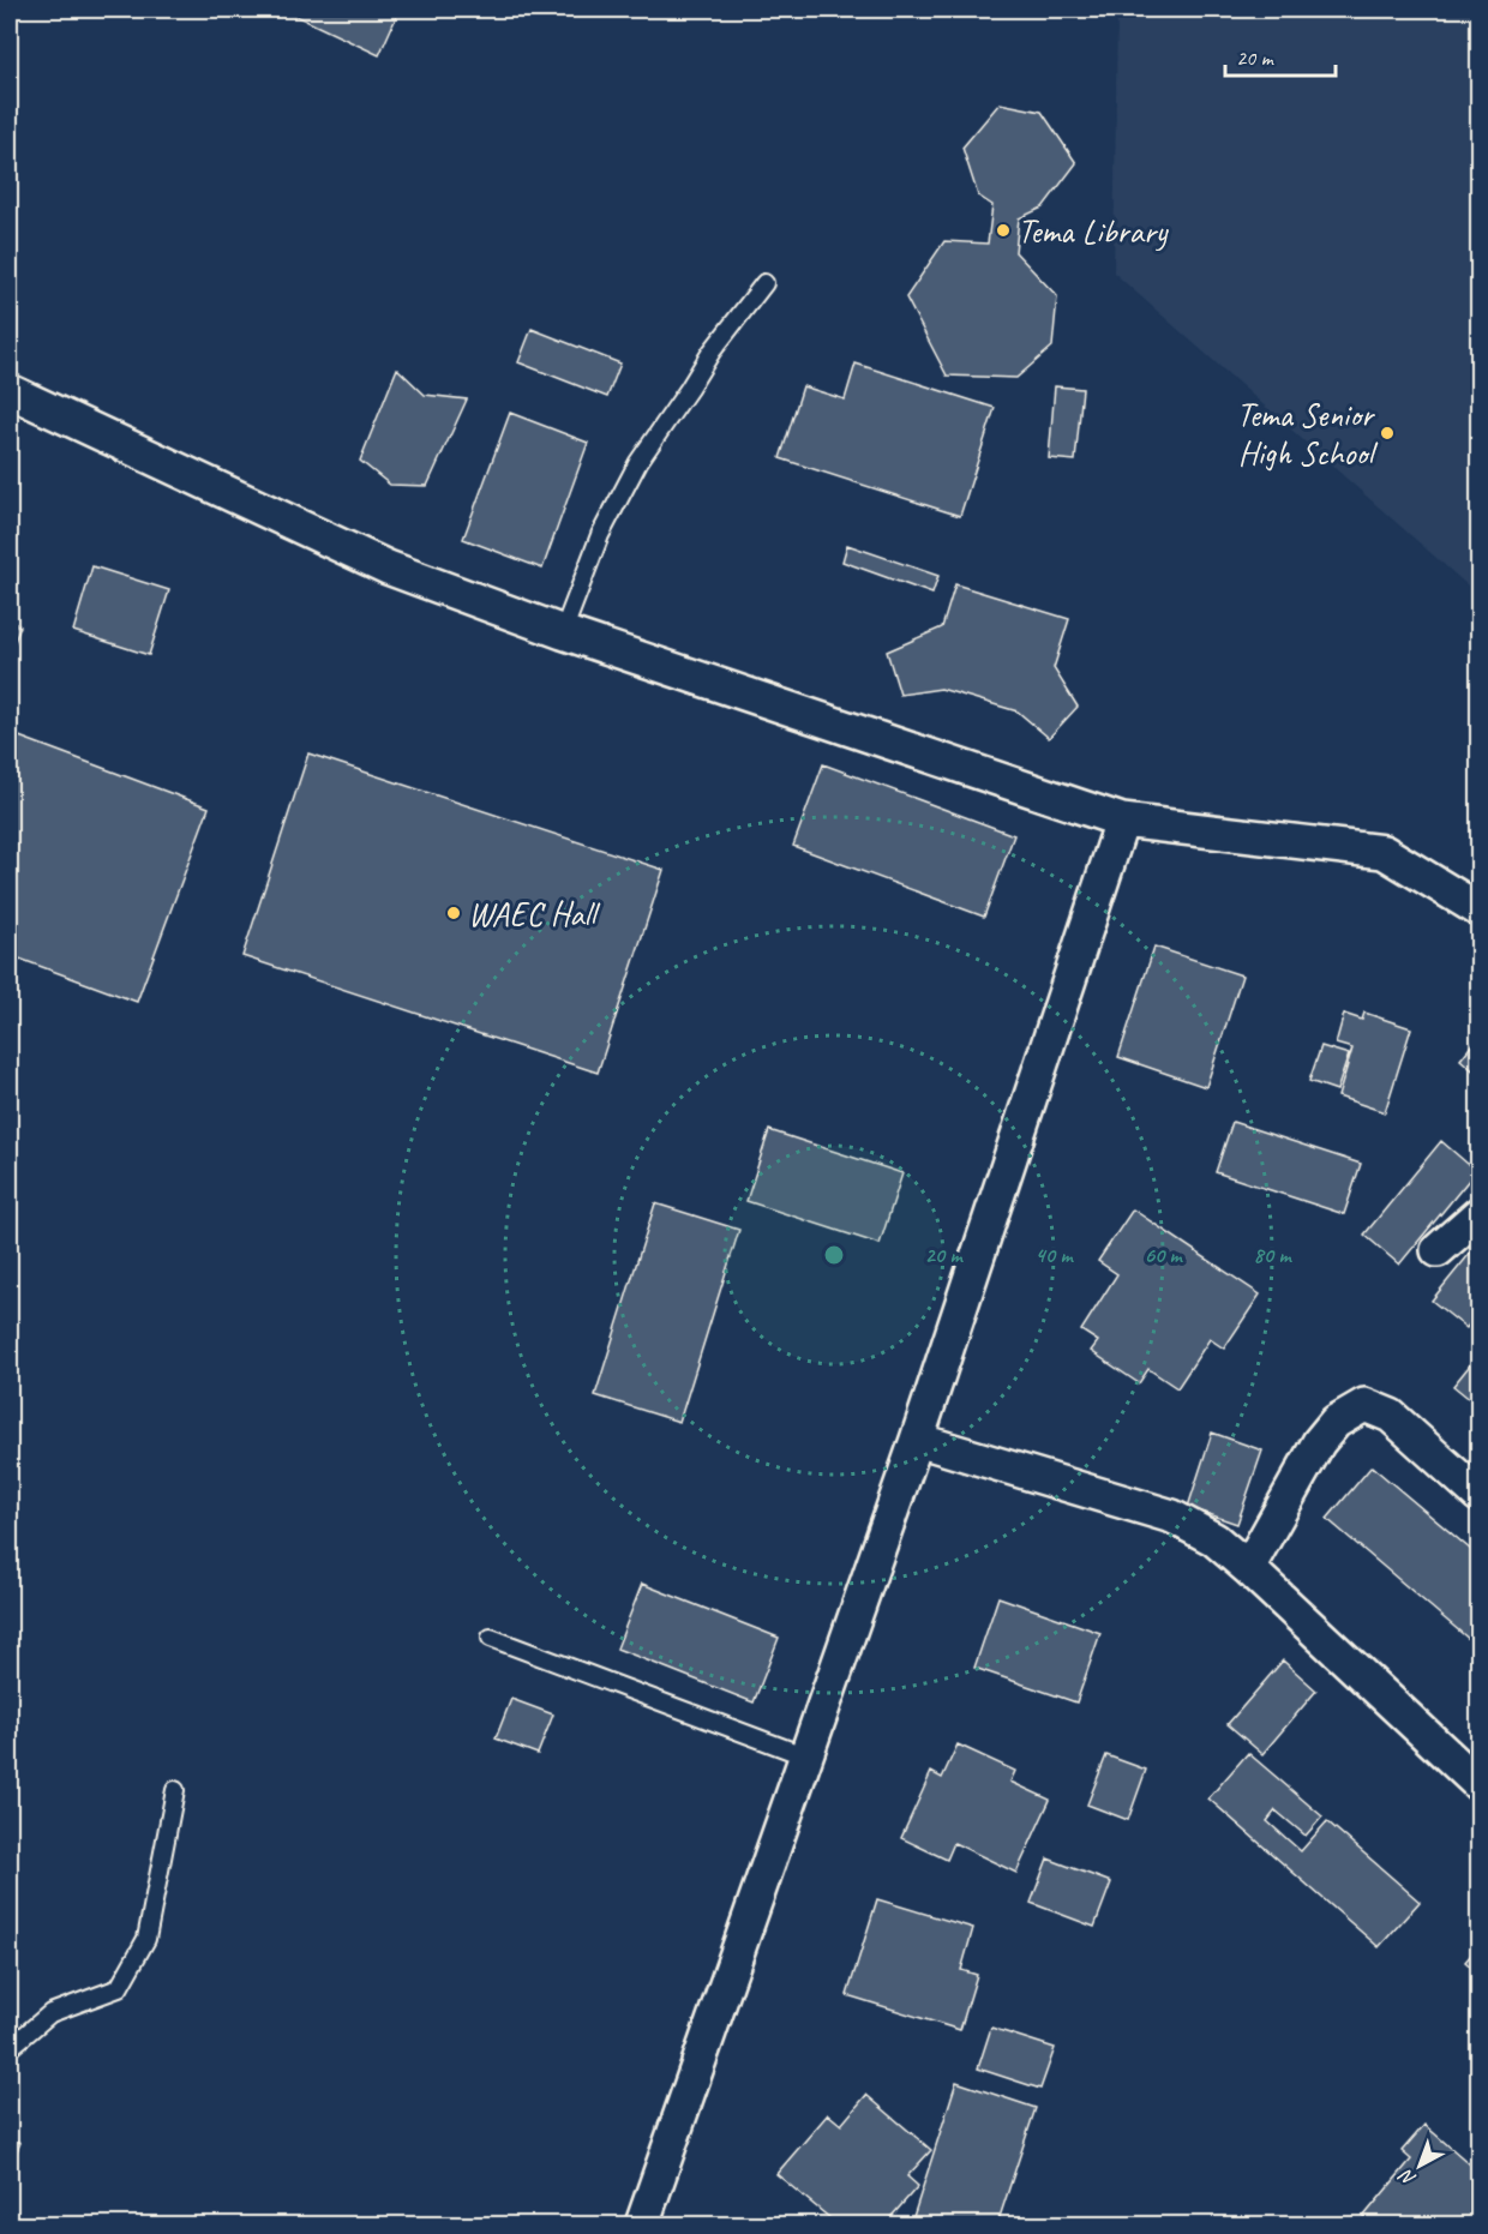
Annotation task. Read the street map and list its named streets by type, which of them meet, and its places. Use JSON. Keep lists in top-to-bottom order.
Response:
{
  "places": ["Tema Library", "Tema Senior High School", "WAEC Hall"],
  "scale_bar": "20 m",
  "north": "bottom left",
  "rings": [
    "20 m",
    "40 m",
    "60 m",
    "80 m"
  ]
}
